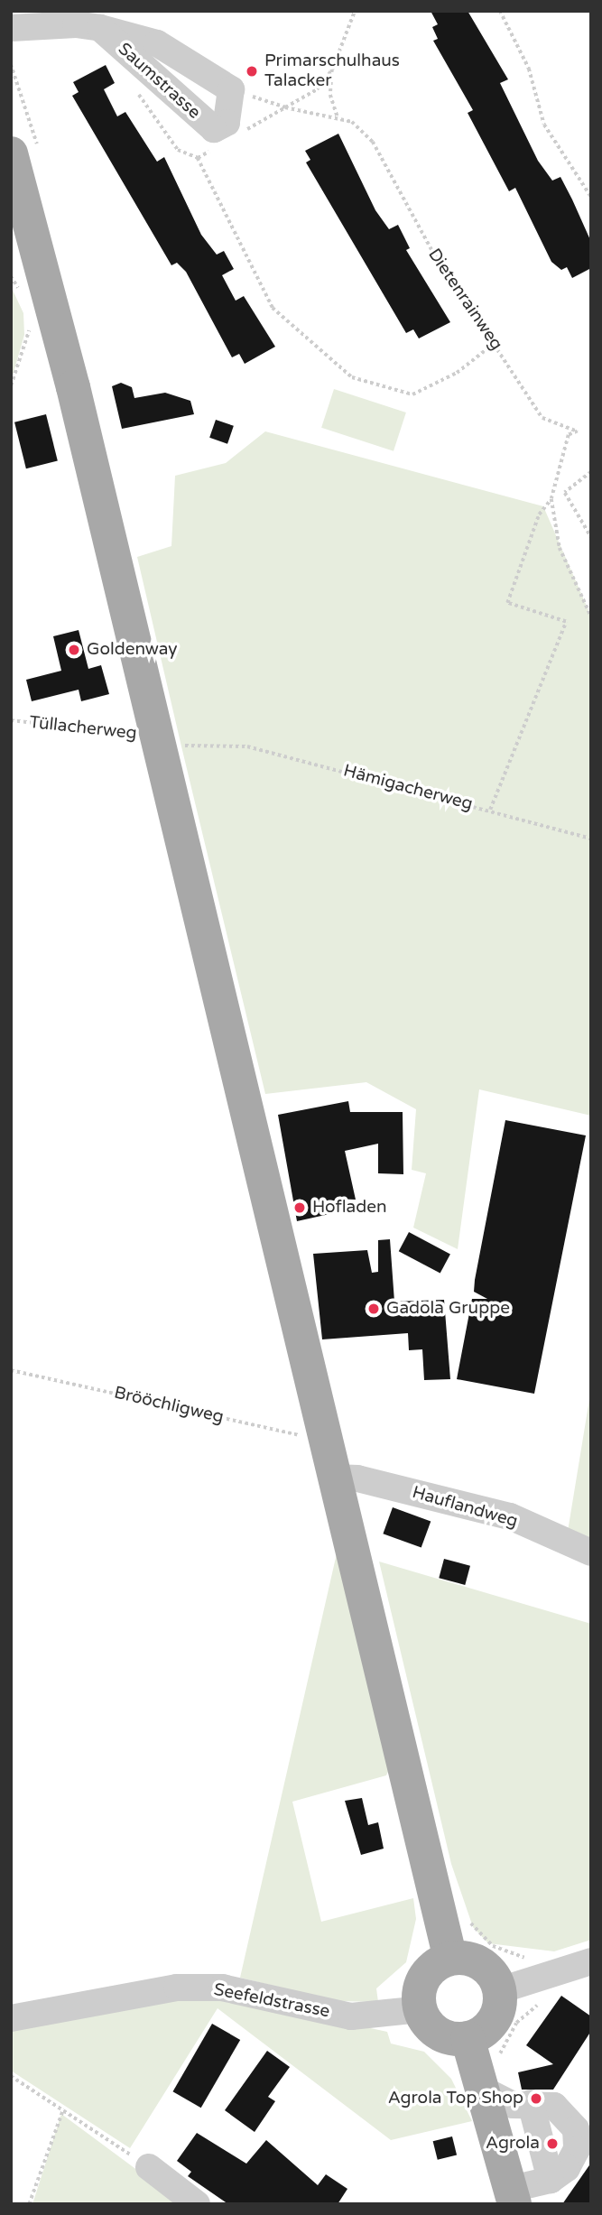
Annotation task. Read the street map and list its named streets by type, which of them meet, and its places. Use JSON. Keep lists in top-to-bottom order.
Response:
{
  "streets": {
    "street": ["Saumstrasse", "Hauflandweg", "Seefeldstrasse"],
    "path": [
      "Dietenrainweg",
      "Tüllacherweg",
      "Hämigacherweg",
      "Brööchligweg"
    ]
  },
  "crossings": [
    ["Saumstrasse", "Dietenrainweg"],
    ["Tüllacherweg", "Hämigacherweg"]
  ],
  "places": [
    "Primarschulhaus Talacker",
    "Goldenway",
    "Hofladen",
    "Gadola Gruppe",
    "Agrola Top Shop",
    "Agrola"
  ]
}
